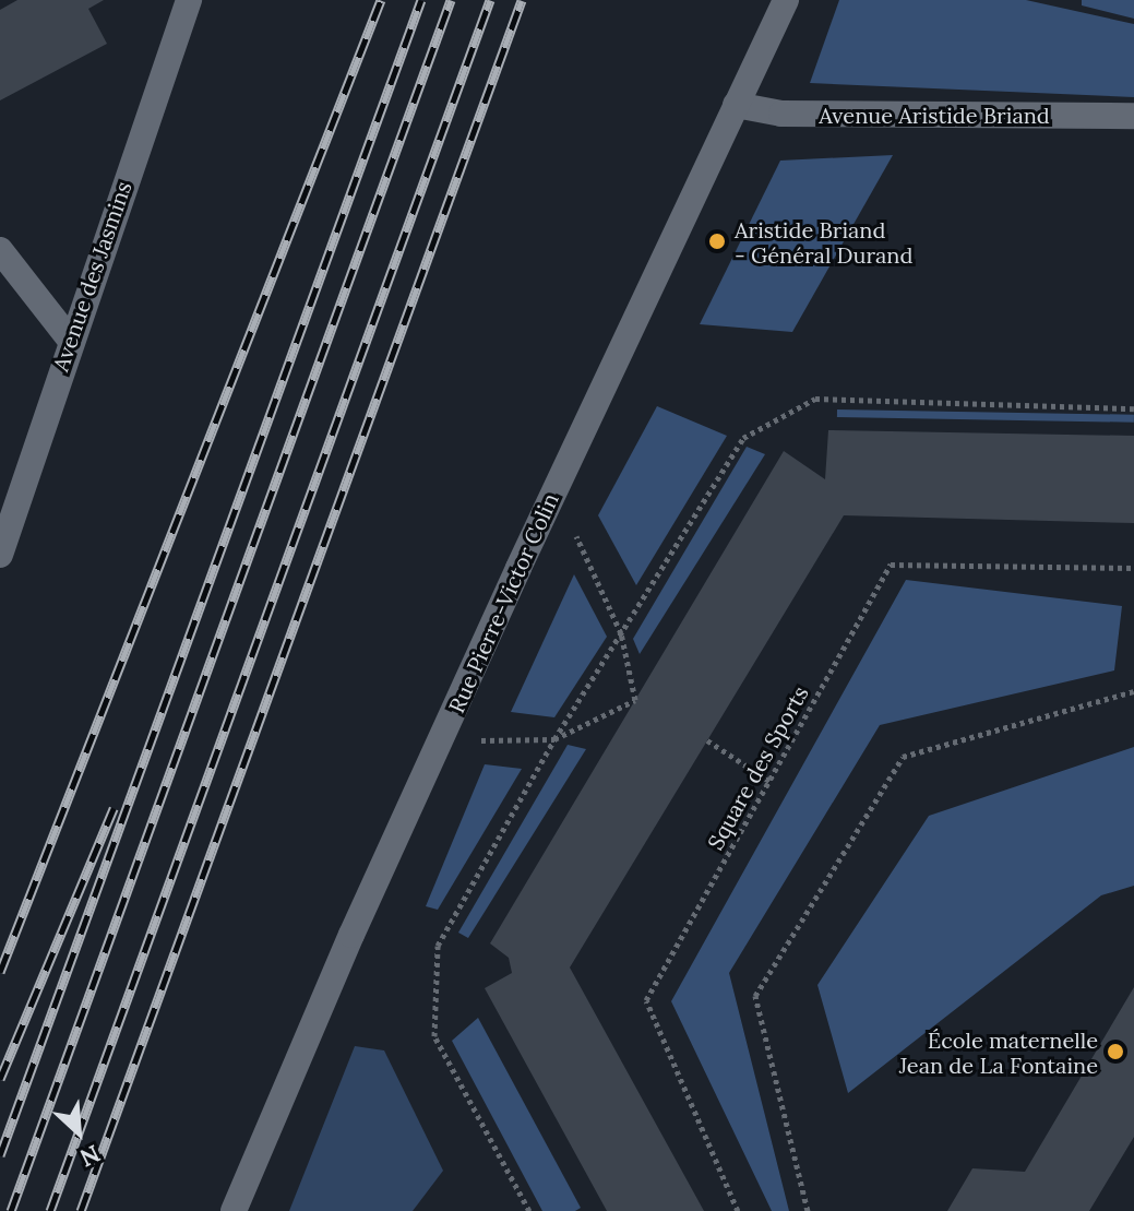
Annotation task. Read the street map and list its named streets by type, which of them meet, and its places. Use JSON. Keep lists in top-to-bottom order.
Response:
{
  "streets": {
    "street": ["Avenue Aristide Briand", "Avenue des Jasmins", "Rue Pierre-Victor Colin"],
    "path": ["Square des Sports"]
  },
  "crossings": [
    ["Avenue Aristide Briand", "Rue Pierre-Victor Colin"]
  ],
  "places": ["Aristide Briand - Général Durand", "École maternelle Jean de La Fontaine"],
  "north": "bottom right"
}
